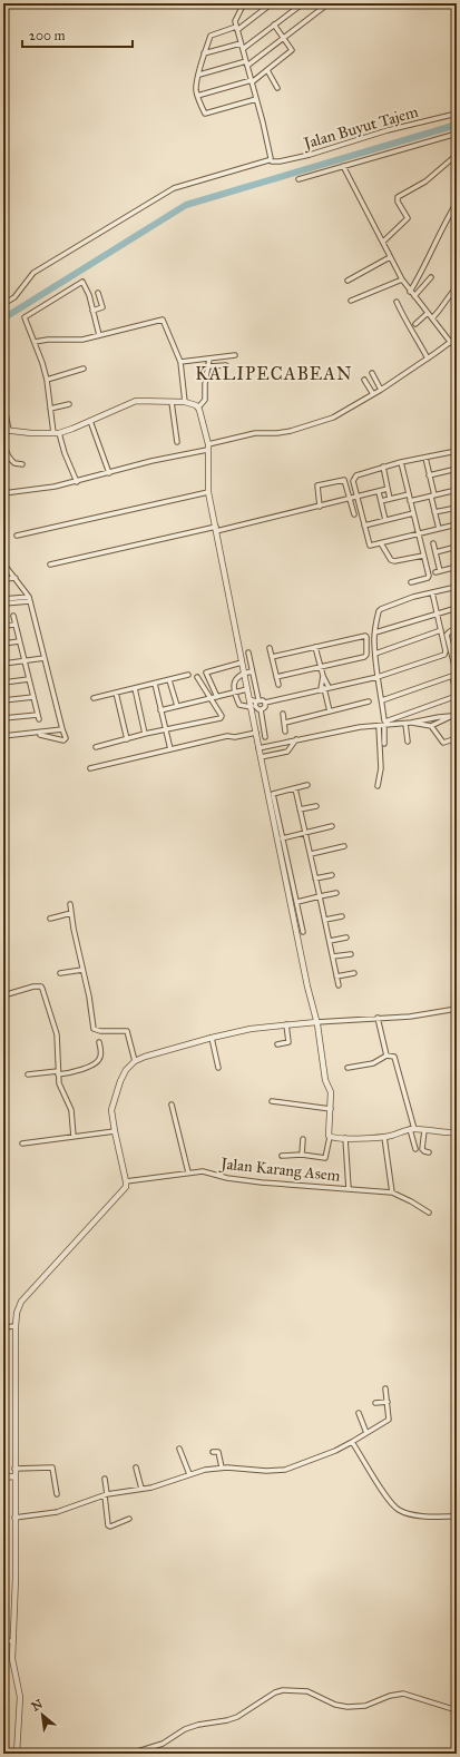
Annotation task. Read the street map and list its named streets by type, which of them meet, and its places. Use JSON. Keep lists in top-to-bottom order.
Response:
{
  "streets": {
    "street": ["Jalan Buyut Tajem", "Jalan Karang Asem"]
  },
  "districts": ["KALIPECABEAN"],
  "scale_bar": "200 m",
  "north": "top left"
}
